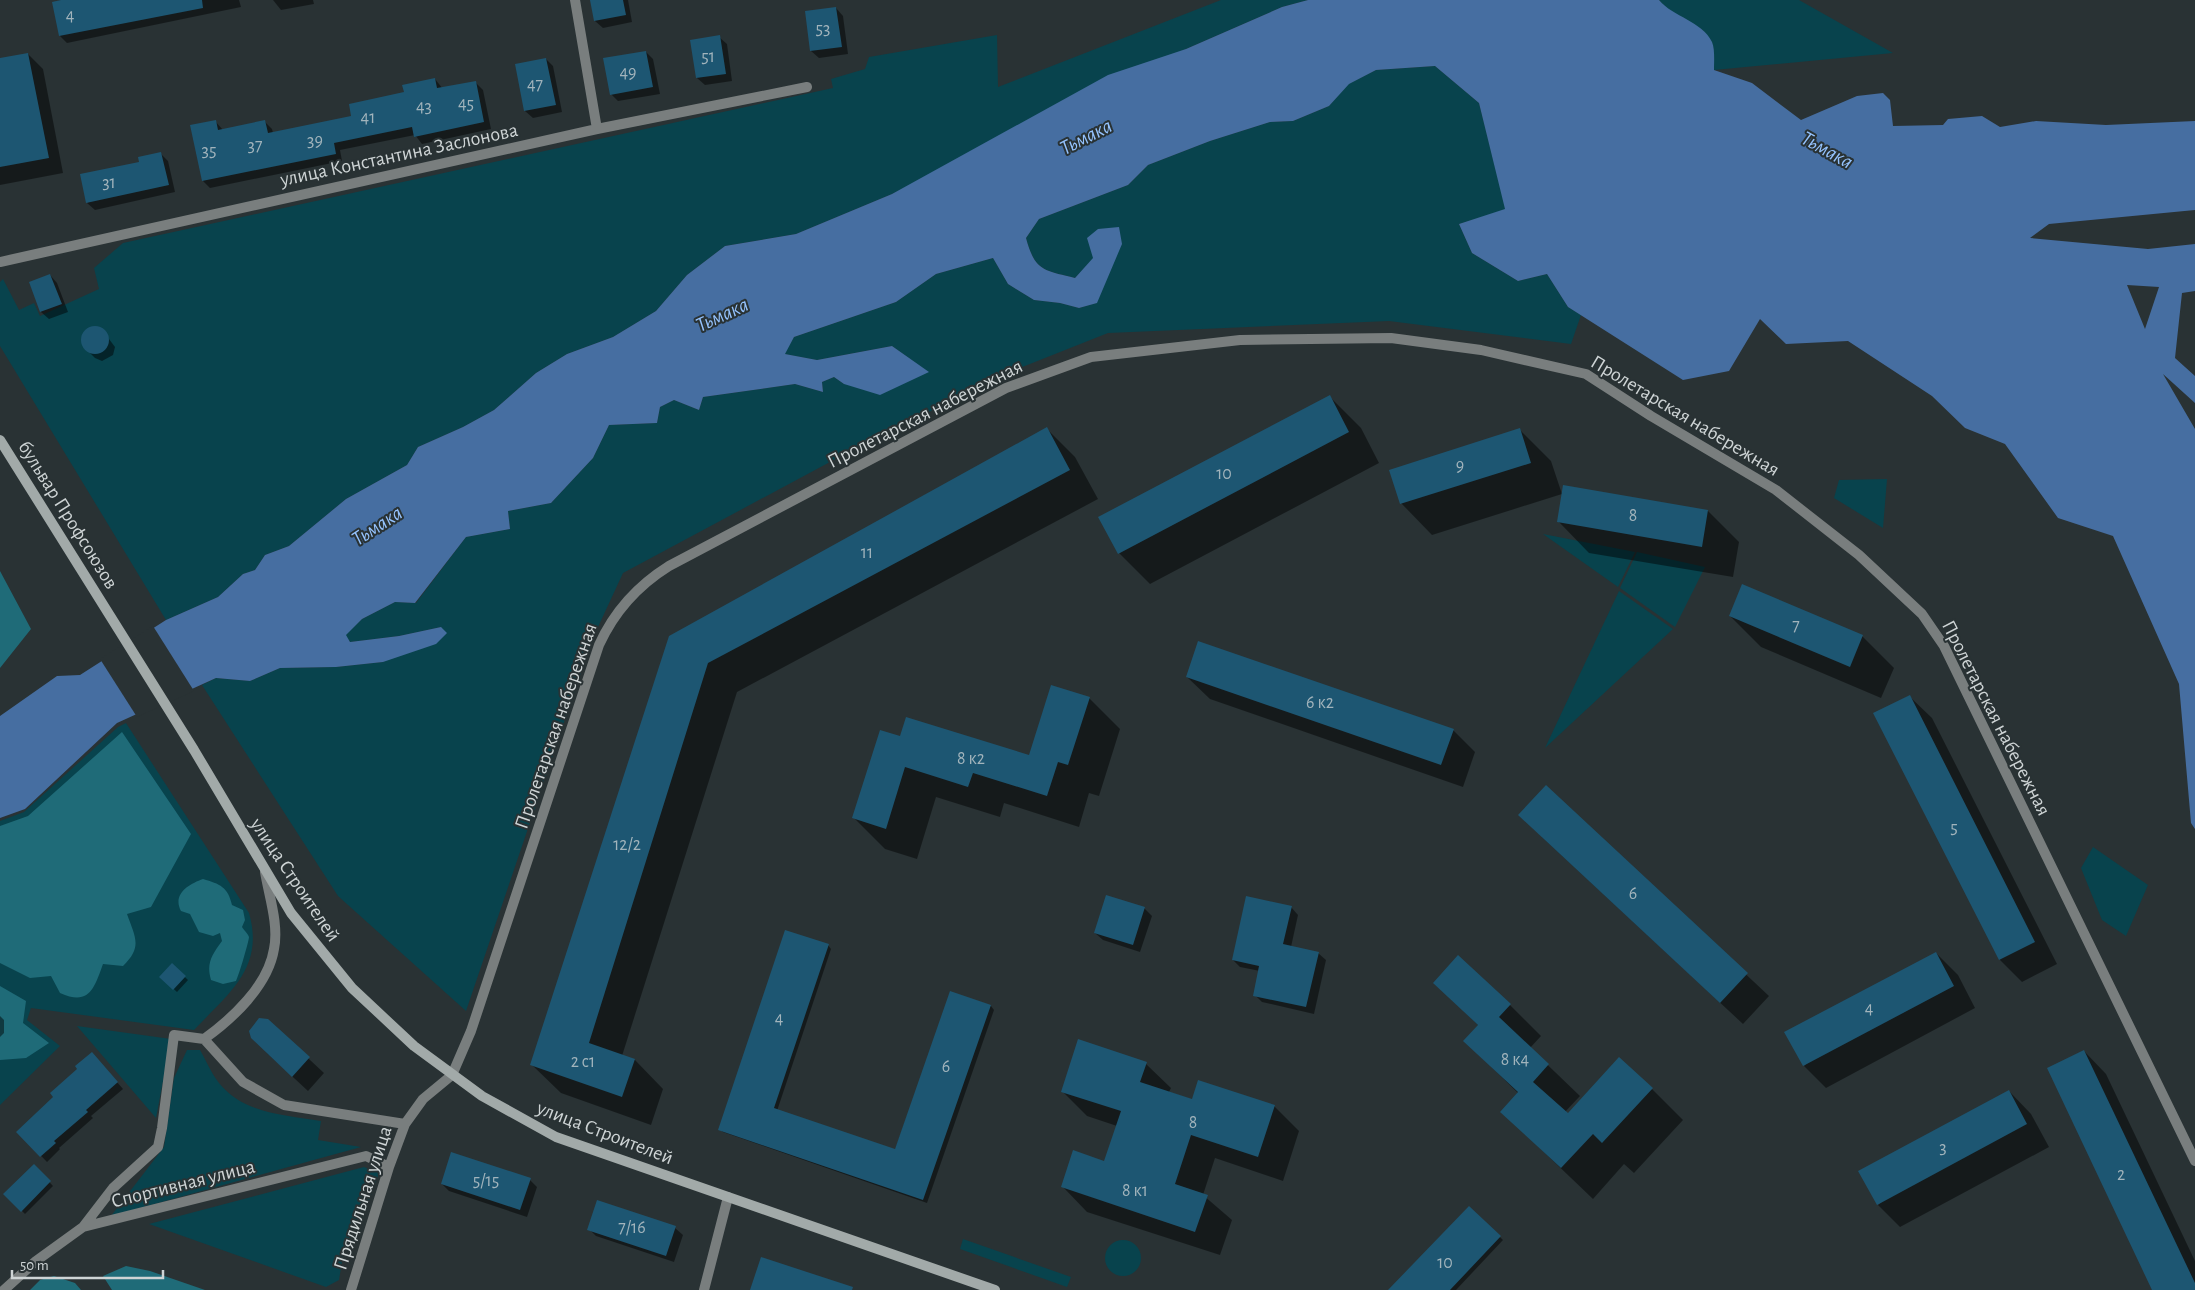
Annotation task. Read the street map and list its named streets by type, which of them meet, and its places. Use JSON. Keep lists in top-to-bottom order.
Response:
{
  "streets": {
    "main road": ["бульвар Профсоюзов", "улица Строителей"],
    "street": [
      "улица Константина Заслонова",
      "Пролетарская набережная",
      "Спортивная улица",
      "Прядильная улица"
    ]
  },
  "crossings": [
    ["Пролетарская набережная", "улица Строителей"],
    ["Пролетарская набережная", "Прядильная улица"],
    ["бульвар Профсоюзов", "улица Строителей"],
    ["улица Строителей", "Прядильная улица"],
    ["Спортивная улица", "Прядильная улица"]
  ],
  "water": ["Тьмака"],
  "house_numbers": [
    "4",
    "53",
    "51",
    "49",
    "47",
    "45",
    "43",
    "41",
    "39",
    "37",
    "35",
    "31",
    "9",
    "10",
    "8",
    "11",
    "7",
    "6 к2",
    "8 к2",
    "5",
    "12/2",
    "6",
    "4",
    "4",
    "8 к4",
    "2 с1",
    "6",
    "8",
    "3",
    "2",
    "5/15",
    "8 к1",
    "7/16",
    "10"
  ],
  "scale_bar": "50 m"
}
